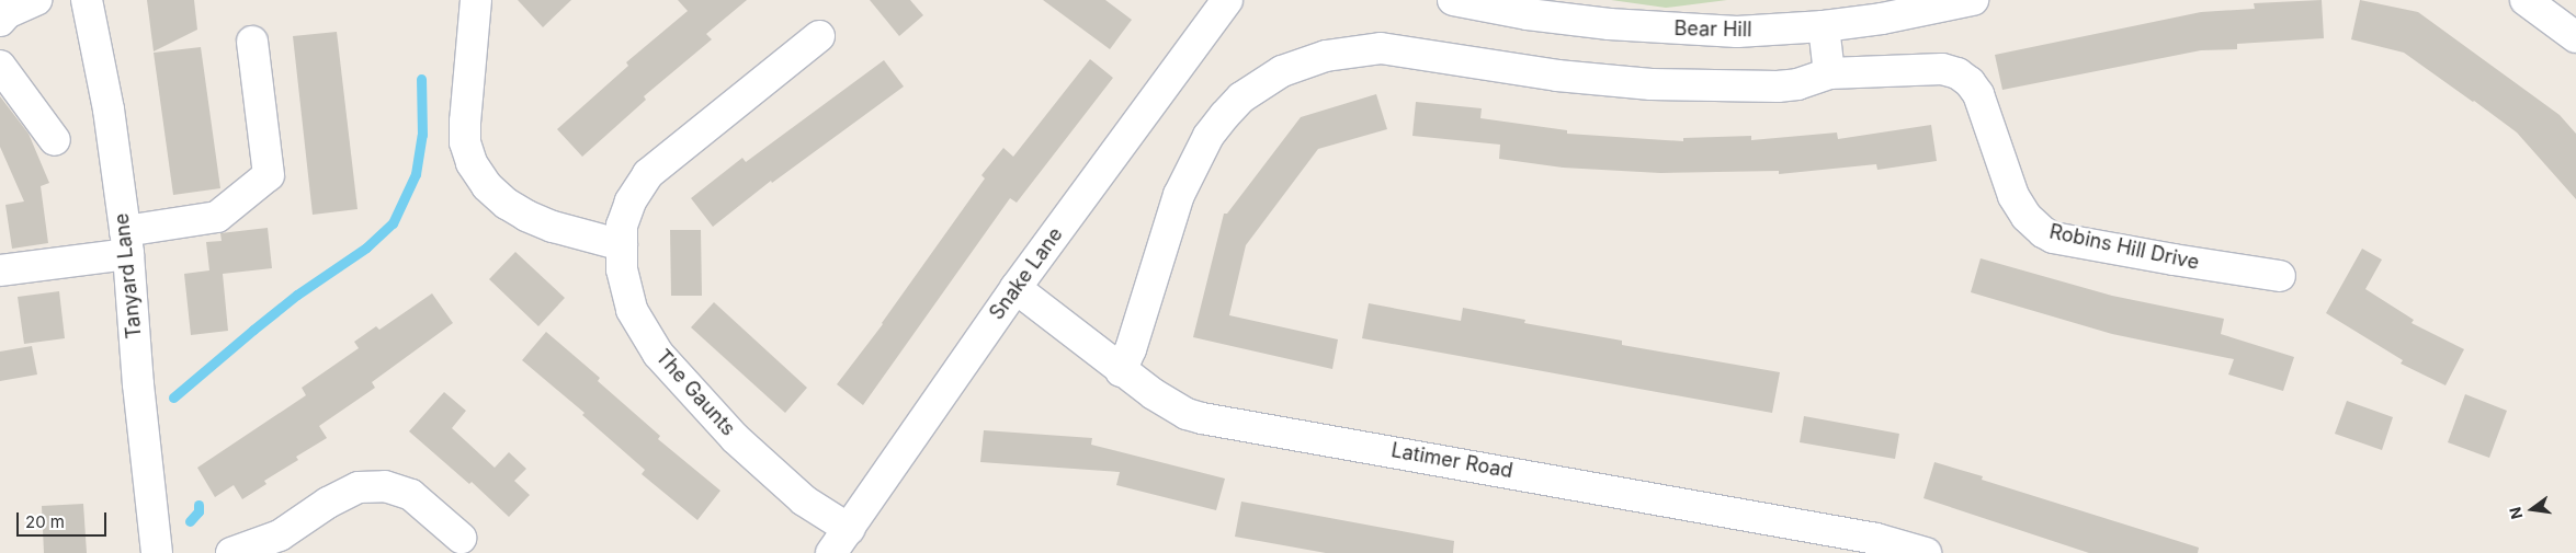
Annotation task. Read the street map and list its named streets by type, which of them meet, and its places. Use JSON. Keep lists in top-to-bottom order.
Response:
{
  "streets": {
    "street": [
      "Bear Hill",
      "Robins Hill Drive",
      "Snake Lane",
      "Tanyard Lane",
      "The Gaunts",
      "Latimer Road"
    ]
  },
  "crossings": [
    ["Robins Hill Drive", "Latimer Road"],
    ["Snake Lane", "The Gaunts"],
    ["Snake Lane", "Latimer Road"]
  ],
  "scale_bar": "20 m",
  "north": "left"
}
